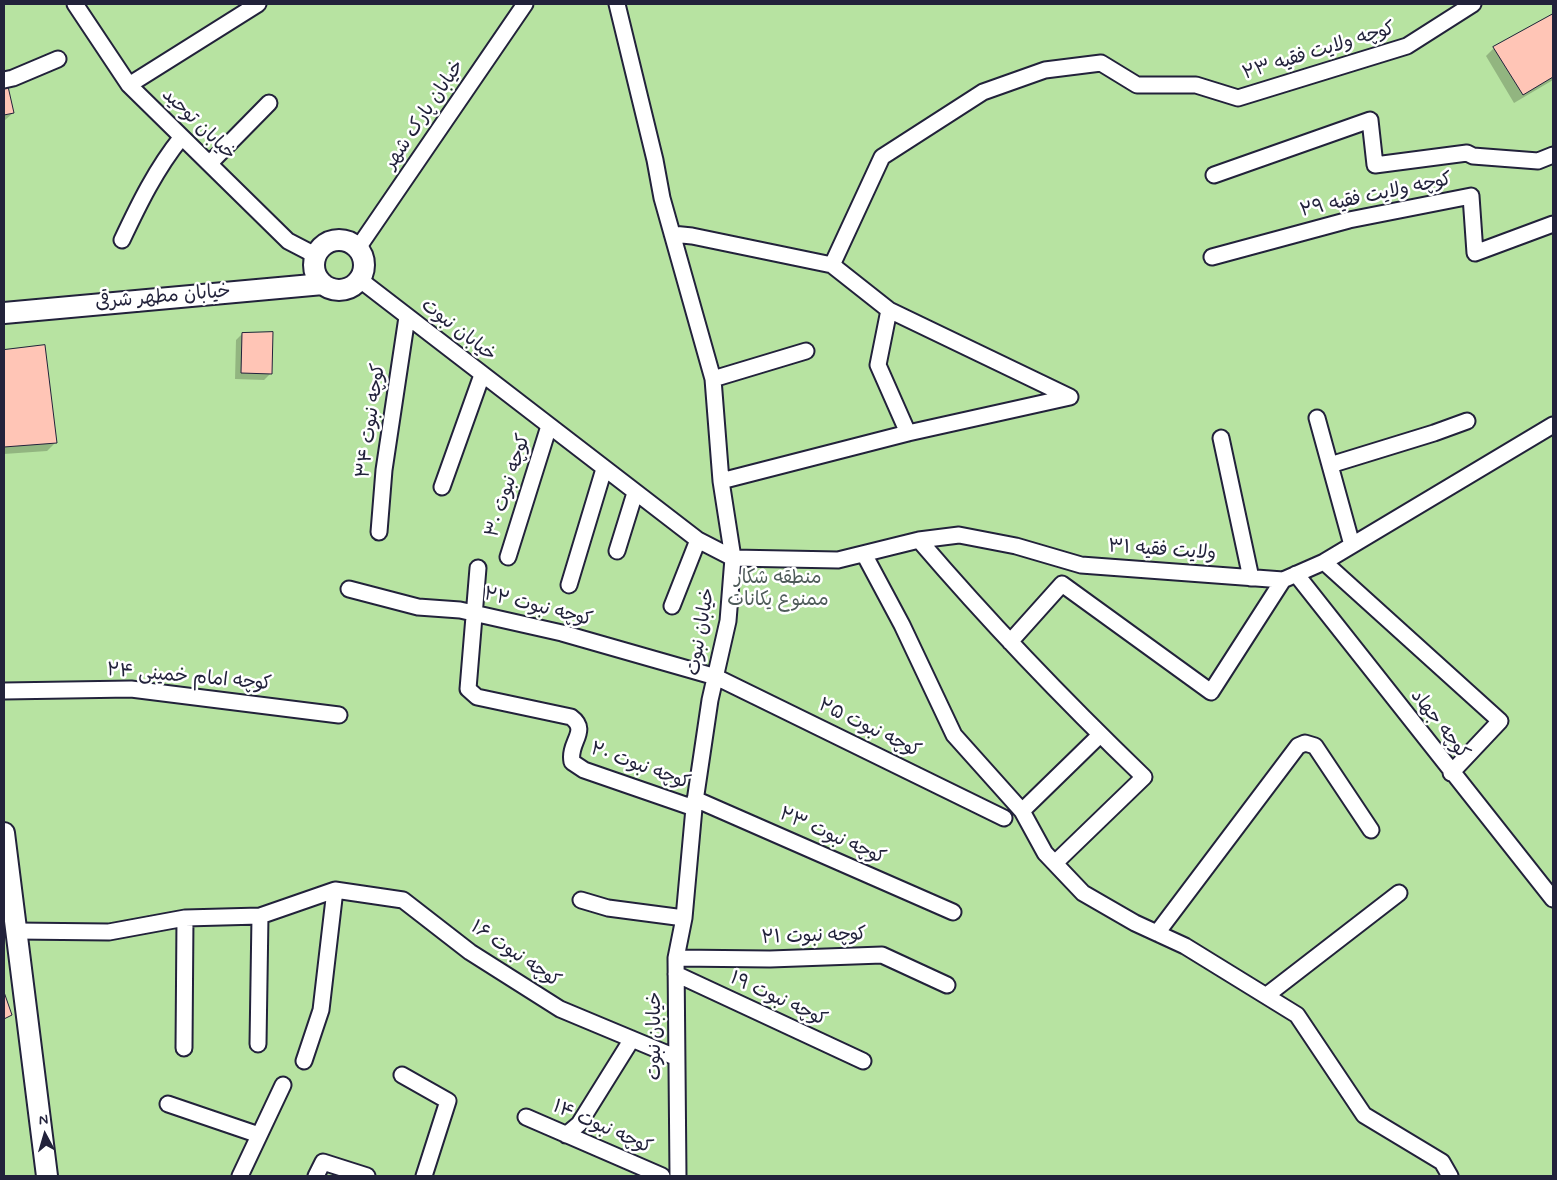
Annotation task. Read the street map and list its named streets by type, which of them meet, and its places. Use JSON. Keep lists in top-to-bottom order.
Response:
{
  "streets": {
    "main road": ["خیابان مطهر شرقی"],
    "street": [
      "کوچه ولایت فقیه ۲۳",
      "خیابان پارک شهر",
      "خیابان توحید",
      "کوچه ولایت فقیه ۲۹",
      "خیابان نبوت",
      "کوچه نبوت ۳۴",
      "کوچه نبوت ۳۰",
      "ولایت فقیه ۳۱",
      "کوچه نبوت ۲۲",
      "کوچه امام خمینی ۲۴",
      "کوچه جهاد",
      "کوچه نبوت ۲۵",
      "کوچه نبوت ۲۰",
      "کوچه نبوت ۲۳",
      "کوچه نبوت ۲۱",
      "کوچه نبوت ۱۶",
      "کوچه نبوت ۱۹",
      "کوچه نبوت ۱۴"
    ]
  },
  "crossings": [
    ["خیابان پارک شهر", "خیابان توحید"],
    ["خیابان پارک شهر", "خیابان مطهر شرقی"],
    ["خیابان پارک شهر", "خیابان نبوت"],
    ["خیابان توحید", "خیابان مطهر شرقی"],
    ["خیابان توحید", "خیابان نبوت"],
    ["خیابان مطهر شرقی", "خیابان نبوت"],
    ["خیابان نبوت", "کوچه نبوت ۳۴"],
    ["خیابان نبوت", "کوچه نبوت ۳۰"],
    ["خیابان نبوت", "ولایت فقیه ۳۱"],
    ["خیابان نبوت", "کوچه نبوت ۲۲"],
    ["خیابان نبوت", "کوچه نبوت ۲۵"],
    ["خیابان نبوت", "کوچه نبوت ۲۰"],
    ["خیابان نبوت", "کوچه نبوت ۲۳"],
    ["خیابان نبوت", "کوچه نبوت ۲۱"],
    ["خیابان نبوت", "کوچه نبوت ۱۶"],
    ["خیابان نبوت", "کوچه نبوت ۱۹"],
    ["ولایت فقیه ۳۱", "کوچه جهاد"],
    ["کوچه نبوت ۲۲", "کوچه نبوت ۲۵"],
    ["کوچه نبوت ۲۲", "کوچه نبوت ۲۰"],
    ["کوچه نبوت ۲۰", "کوچه نبوت ۲۳"]
  ],
  "parks": ["منطقه شکار ممنوع یکانات"],
  "north": "top"
}
